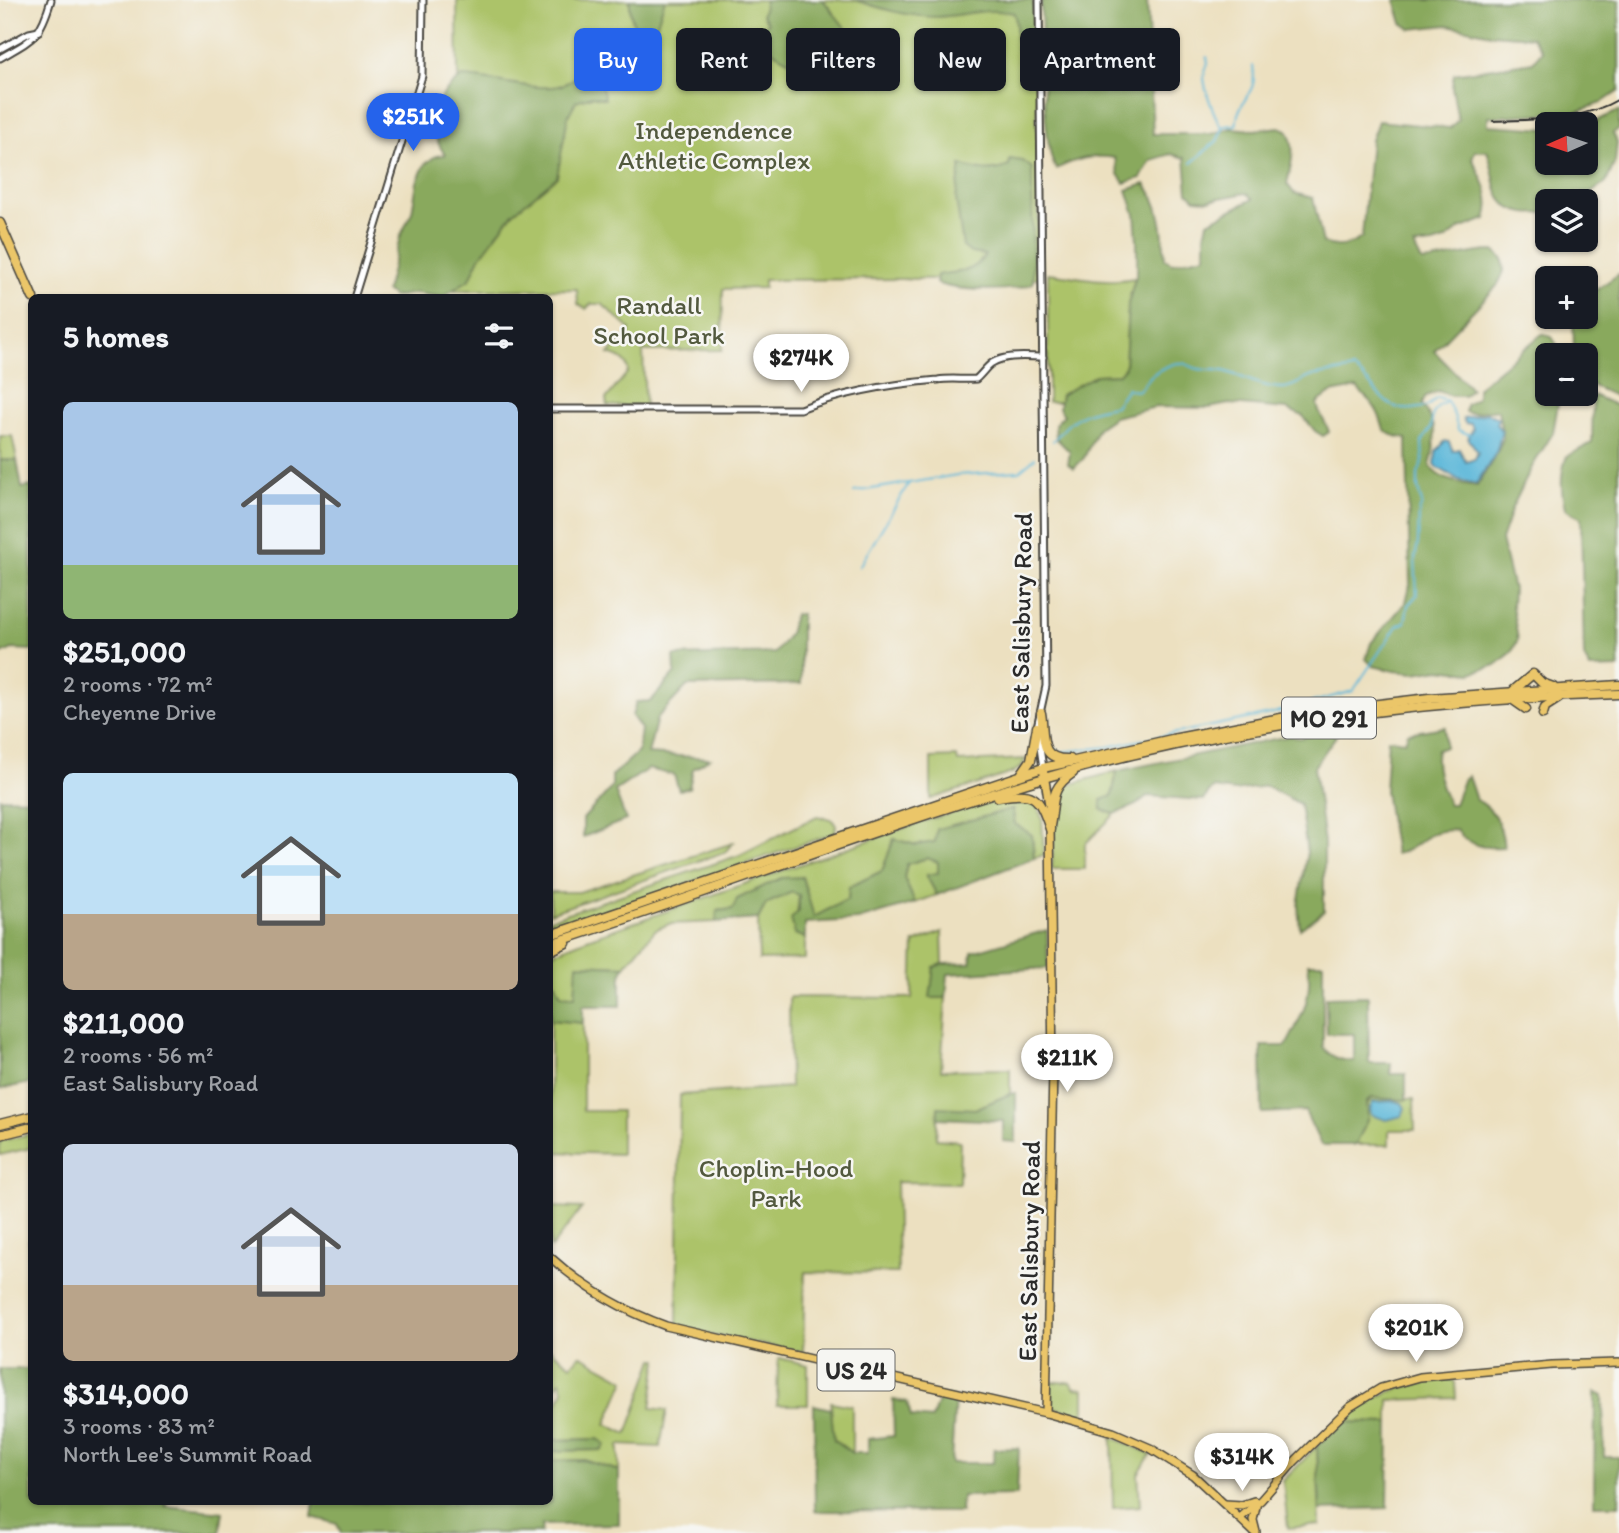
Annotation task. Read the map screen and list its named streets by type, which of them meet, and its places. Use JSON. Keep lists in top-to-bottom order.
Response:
{
  "streets": {
    "highway": ["MO 291"],
    "main road": ["East Salisbury Road", "US 24"]
  },
  "crossings": [
    ["East Salisbury Road", "MO 291"],
    ["East Salisbury Road", "US 24"]
  ],
  "parks": ["Independence Athletic Complex", "Randall School Park", "Choplin-Hood Park"],
  "north": "left",
  "page": {
    "chip": [
      "Buy",
      "Rent",
      "Filters",
      "New",
      "Apartment"
    ],
    "price": [
      "$251K",
      "$274K",
      "$211K",
      "$201K",
      "$314K"
    ],
    "map_buttons": ["+", "−"],
    "heading": "5 homes",
    "list": [
      {
        "name": "$251,000",
        "note": "2 rooms · 72 m² · Cheyenne Drive"
      },
      {
        "name": "$211,000",
        "note": "2 rooms · 56 m² · East Salisbury Road"
      },
      {
        "name": "$314,000",
        "note": "3 rooms · 83 m² · North Lee's Summit Road"
      }
    ]
  }
}
